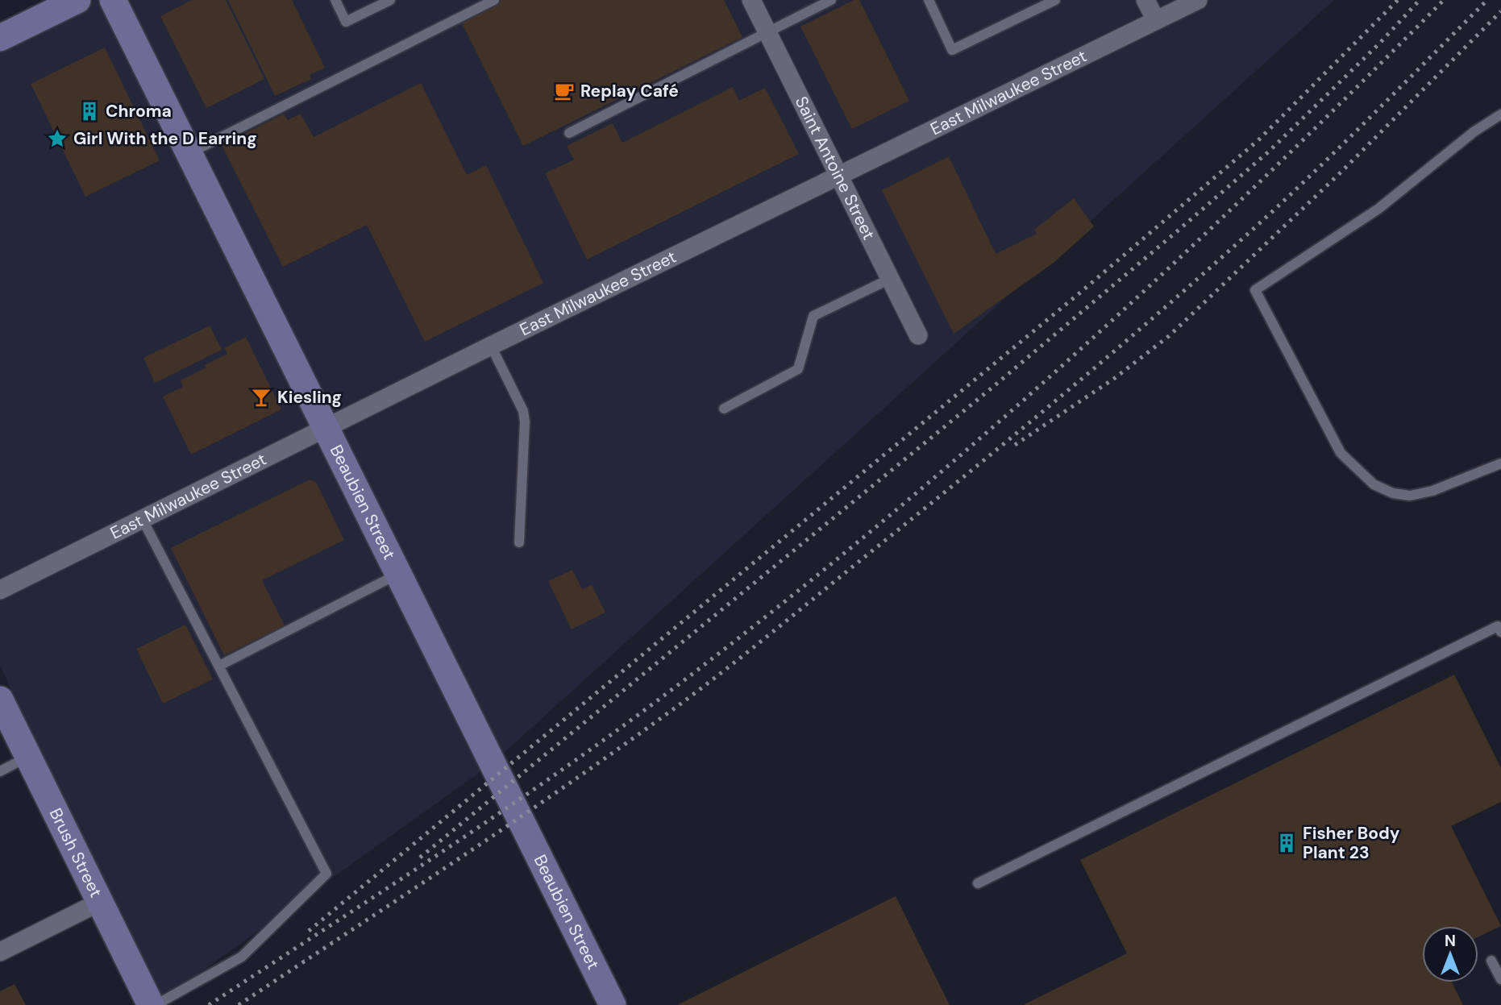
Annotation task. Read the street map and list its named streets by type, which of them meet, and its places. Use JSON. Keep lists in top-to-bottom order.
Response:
{
  "streets": {
    "street": [
      "East Milwaukee Street",
      "Saint Antoine Street",
      "Beaubien Street",
      "Brush Street"
    ]
  },
  "crossings": [
    ["East Milwaukee Street", "Saint Antoine Street"],
    ["East Milwaukee Street", "Beaubien Street"]
  ],
  "places": {
    "cafe": ["Replay Café"],
    "building": ["Chroma", "Fisher Body Plant 23"],
    "place": ["Girl With the D Earring"],
    "bar": ["Kiesling"]
  },
  "north": "top"
}
